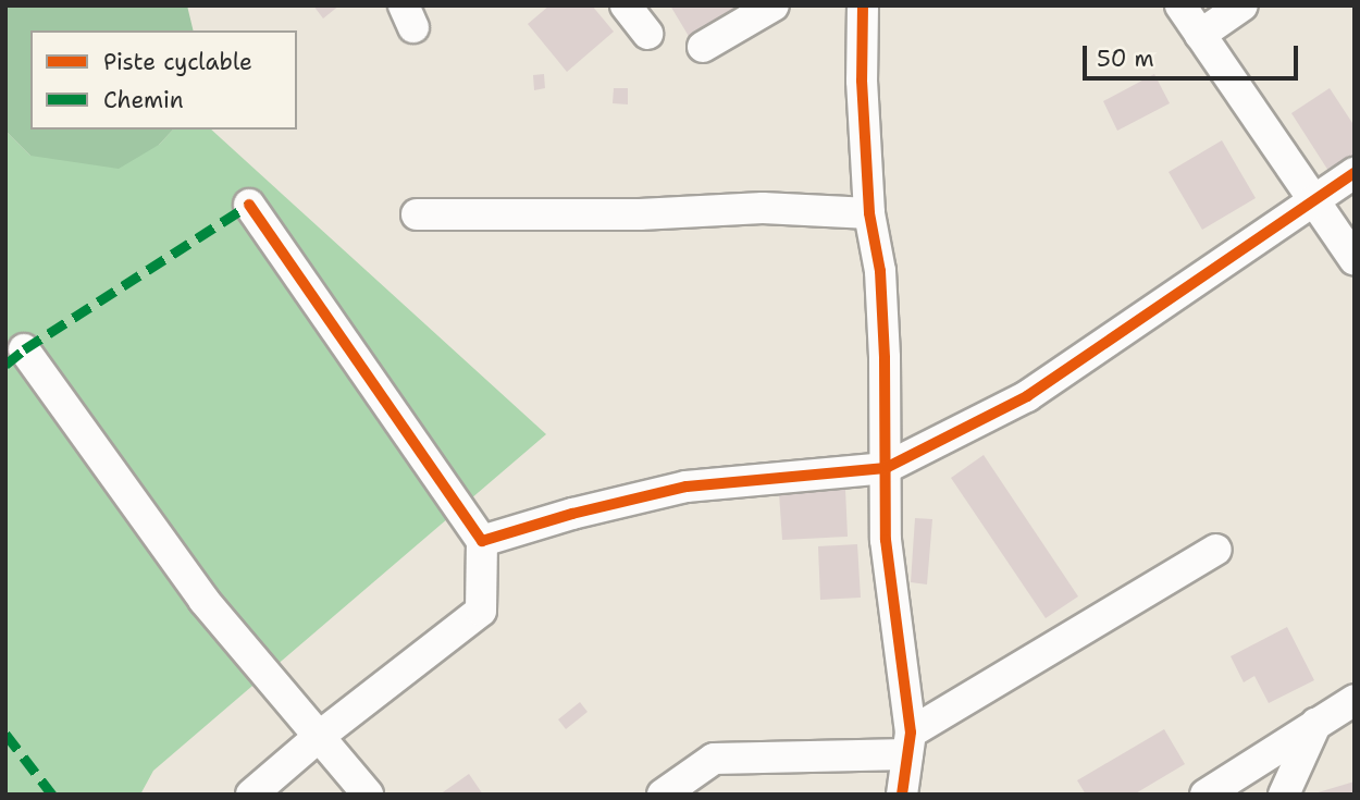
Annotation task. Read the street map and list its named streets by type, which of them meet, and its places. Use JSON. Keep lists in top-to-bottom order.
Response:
{
  "legend": ["Piste cyclable", "Chemin"],
  "scale_bar": "50 m"
}
